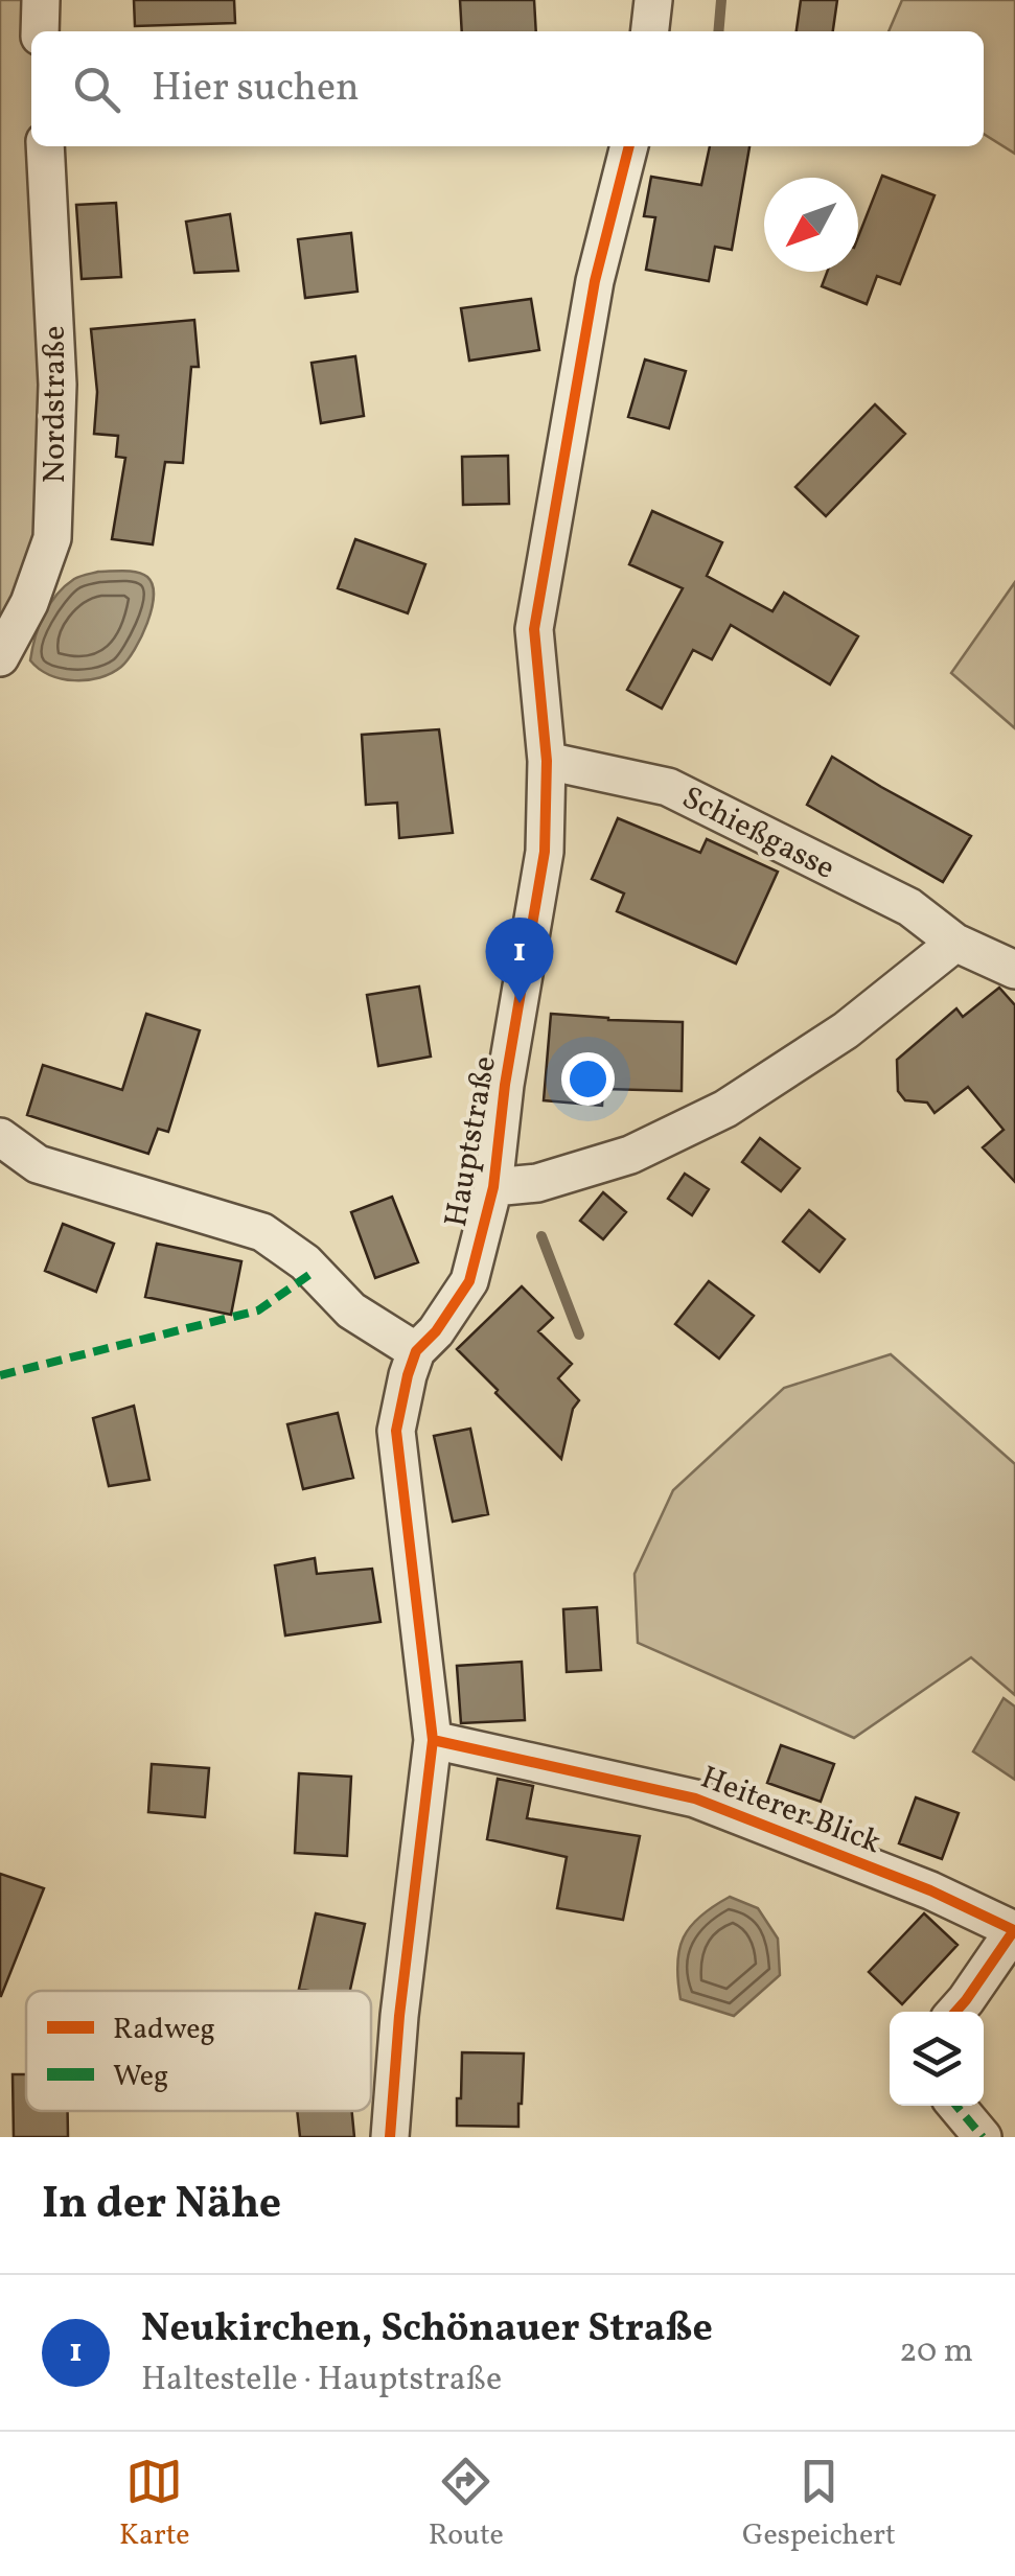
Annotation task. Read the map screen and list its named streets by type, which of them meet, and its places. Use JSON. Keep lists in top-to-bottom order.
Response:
{
  "streets": {
    "street": [
      "Nordstraße",
      "Schießgasse",
      "Hauptstraße",
      "Heiterer Blick"
    ]
  },
  "crossings": [
    ["Schießgasse", "Hauptstraße"],
    ["Hauptstraße", "Heiterer Blick"]
  ],
  "legend": ["Radweg", "Weg"],
  "north": "bottom left",
  "page": {
    "search": "Hier suchen",
    "pins": "1",
    "heading": "In der Nähe",
    "list": [
      {
        "mark": "1",
        "name": "Neukirchen, Schönauer Straße",
        "note": "Haltestelle · Hauptstraße",
        "value": "20 m"
      }
    ],
    "nav": ["Karte", "Route", "Gespeichert"]
  }
}
